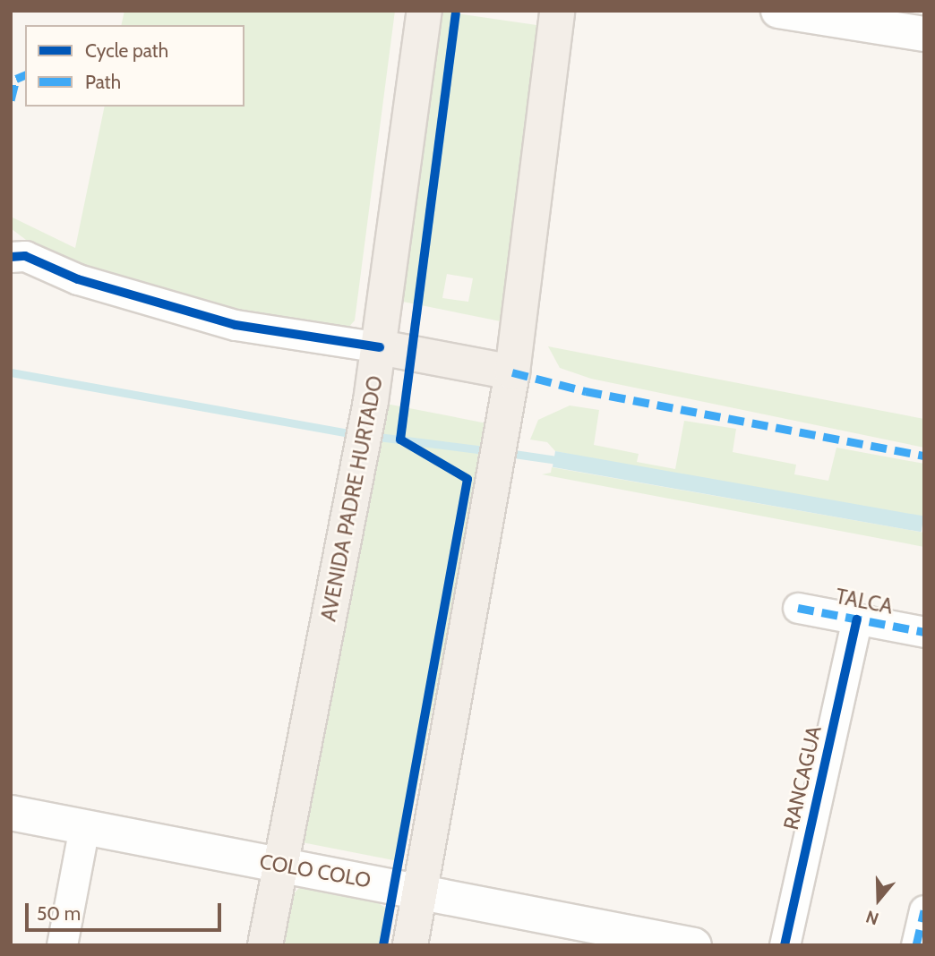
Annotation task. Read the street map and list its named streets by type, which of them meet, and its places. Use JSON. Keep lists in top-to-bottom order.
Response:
{
  "streets": {
    "main road": ["AVENIDA PADRE HURTADO"],
    "street": ["TALCA", "RANCAGUA", "COLO COLO"]
  },
  "crossings": [
    ["AVENIDA PADRE HURTADO", "COLO COLO"],
    ["TALCA", "RANCAGUA"]
  ],
  "legend": ["Cycle path", "Path"],
  "scale_bar": "50 m",
  "north": "bottom"
}
